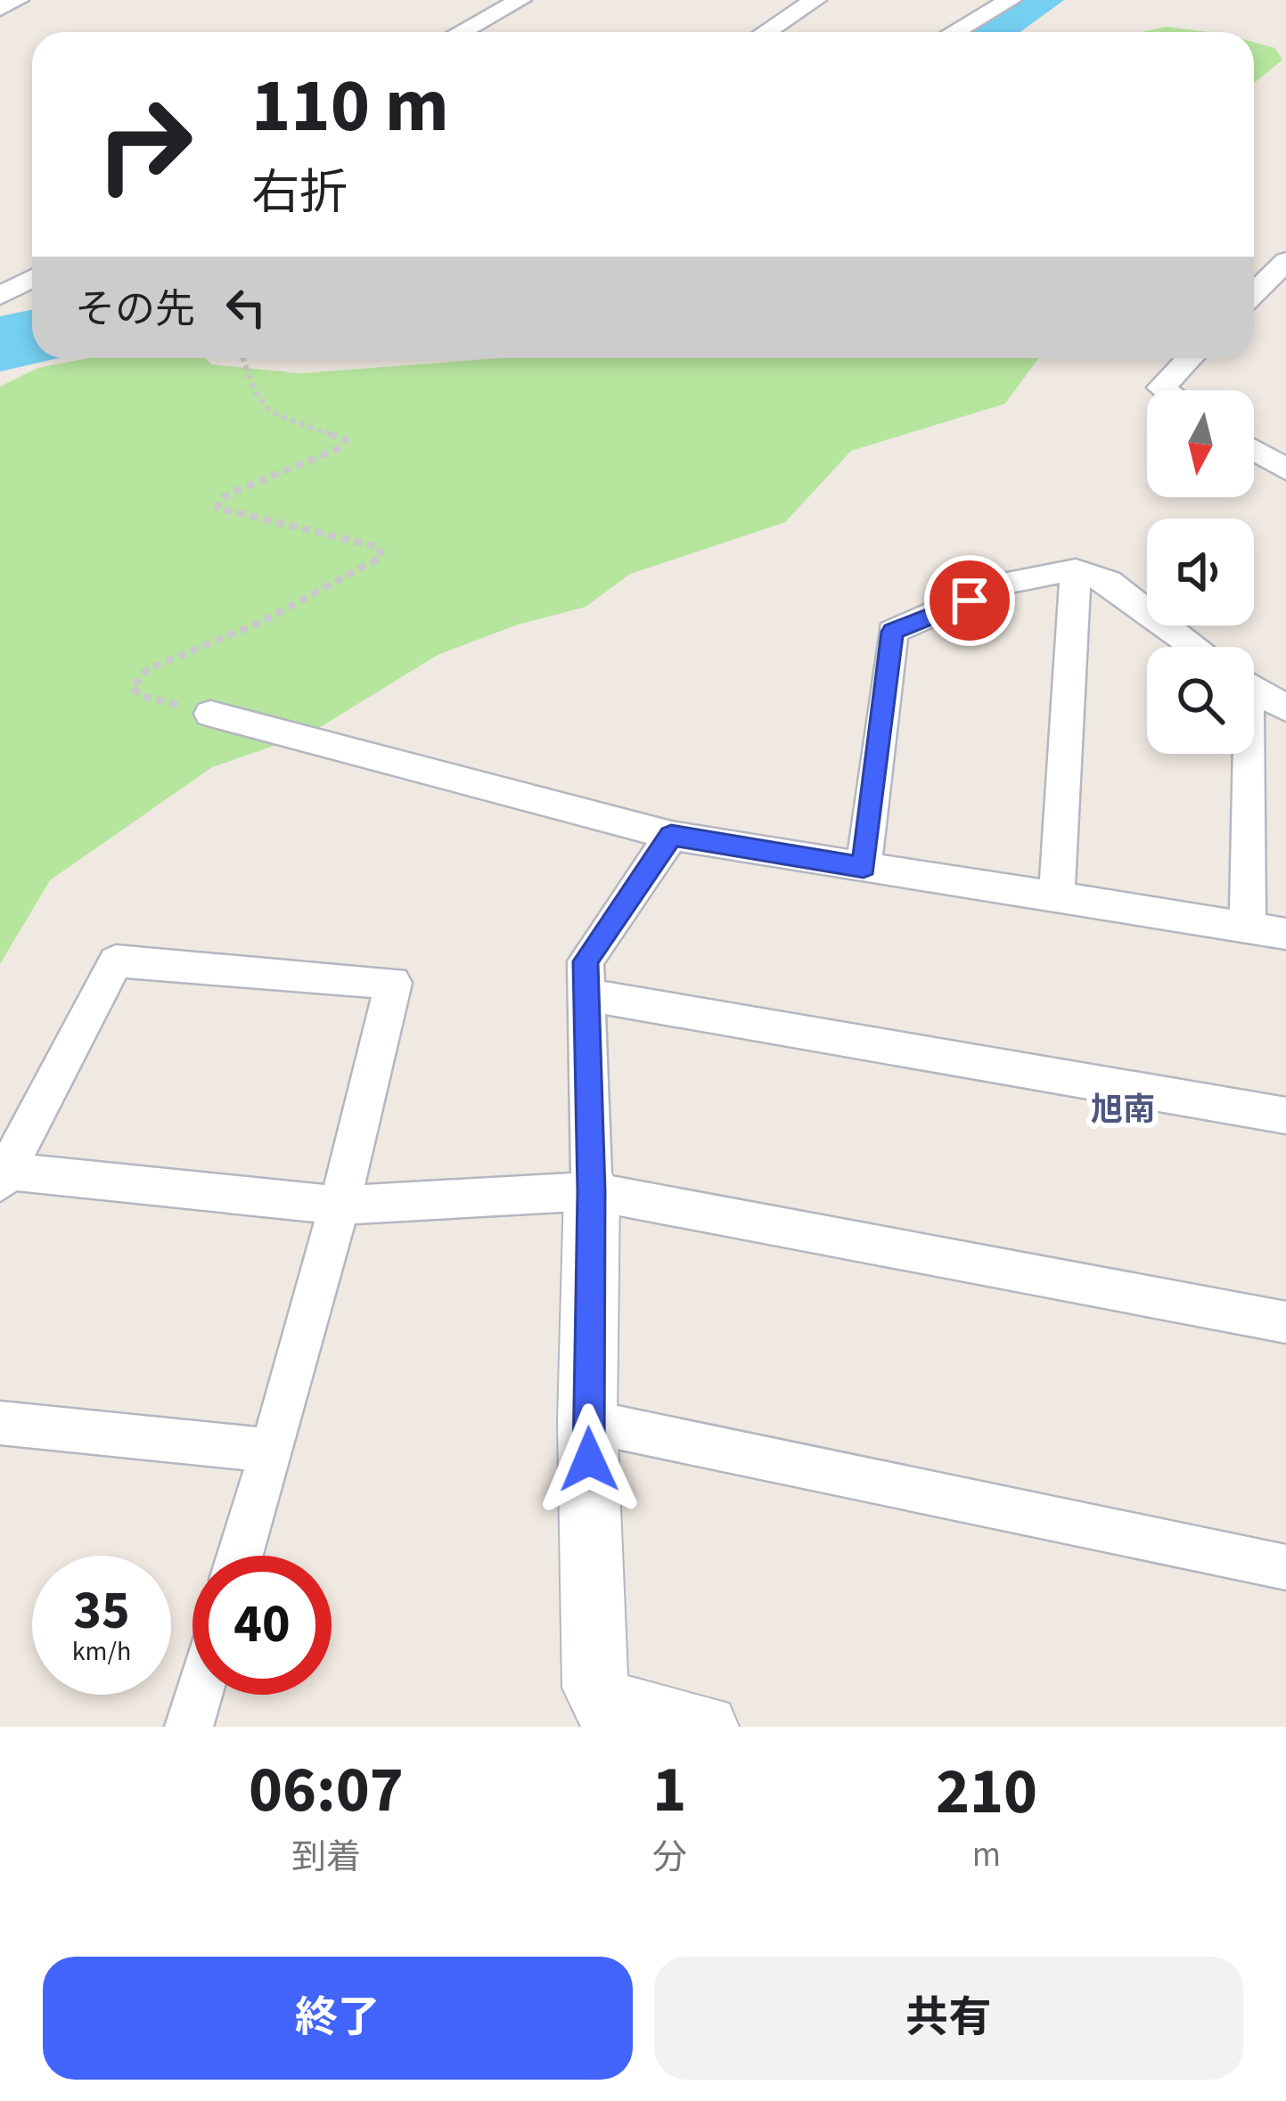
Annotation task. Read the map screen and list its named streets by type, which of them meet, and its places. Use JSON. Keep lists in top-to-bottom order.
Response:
{
  "districts": ["旭南"],
  "north": "bottom",
  "page": {
    "turn": ["110 m", "右折"],
    "then": "その先",
    "speed": "35 km/h",
    "limit": "40",
    "eta": [
      "06:07",
      "到着",
      "1",
      "分",
      "210",
      "m"
    ],
    "buttons": ["終了", "共有"]
  }
}
